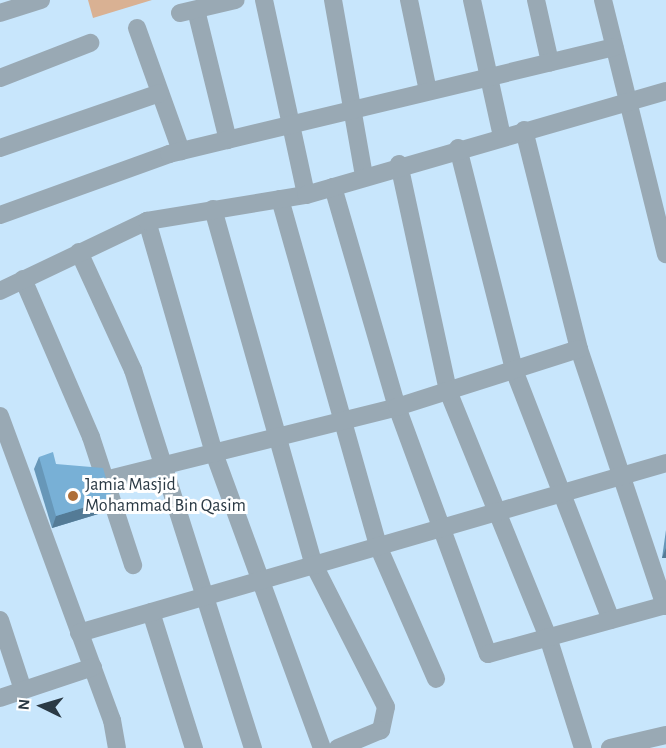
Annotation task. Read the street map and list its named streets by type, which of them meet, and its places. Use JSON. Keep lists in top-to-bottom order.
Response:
{
  "places": ["Jamia Masjid Mohammad Bin Qasim"],
  "north": "left"
}
